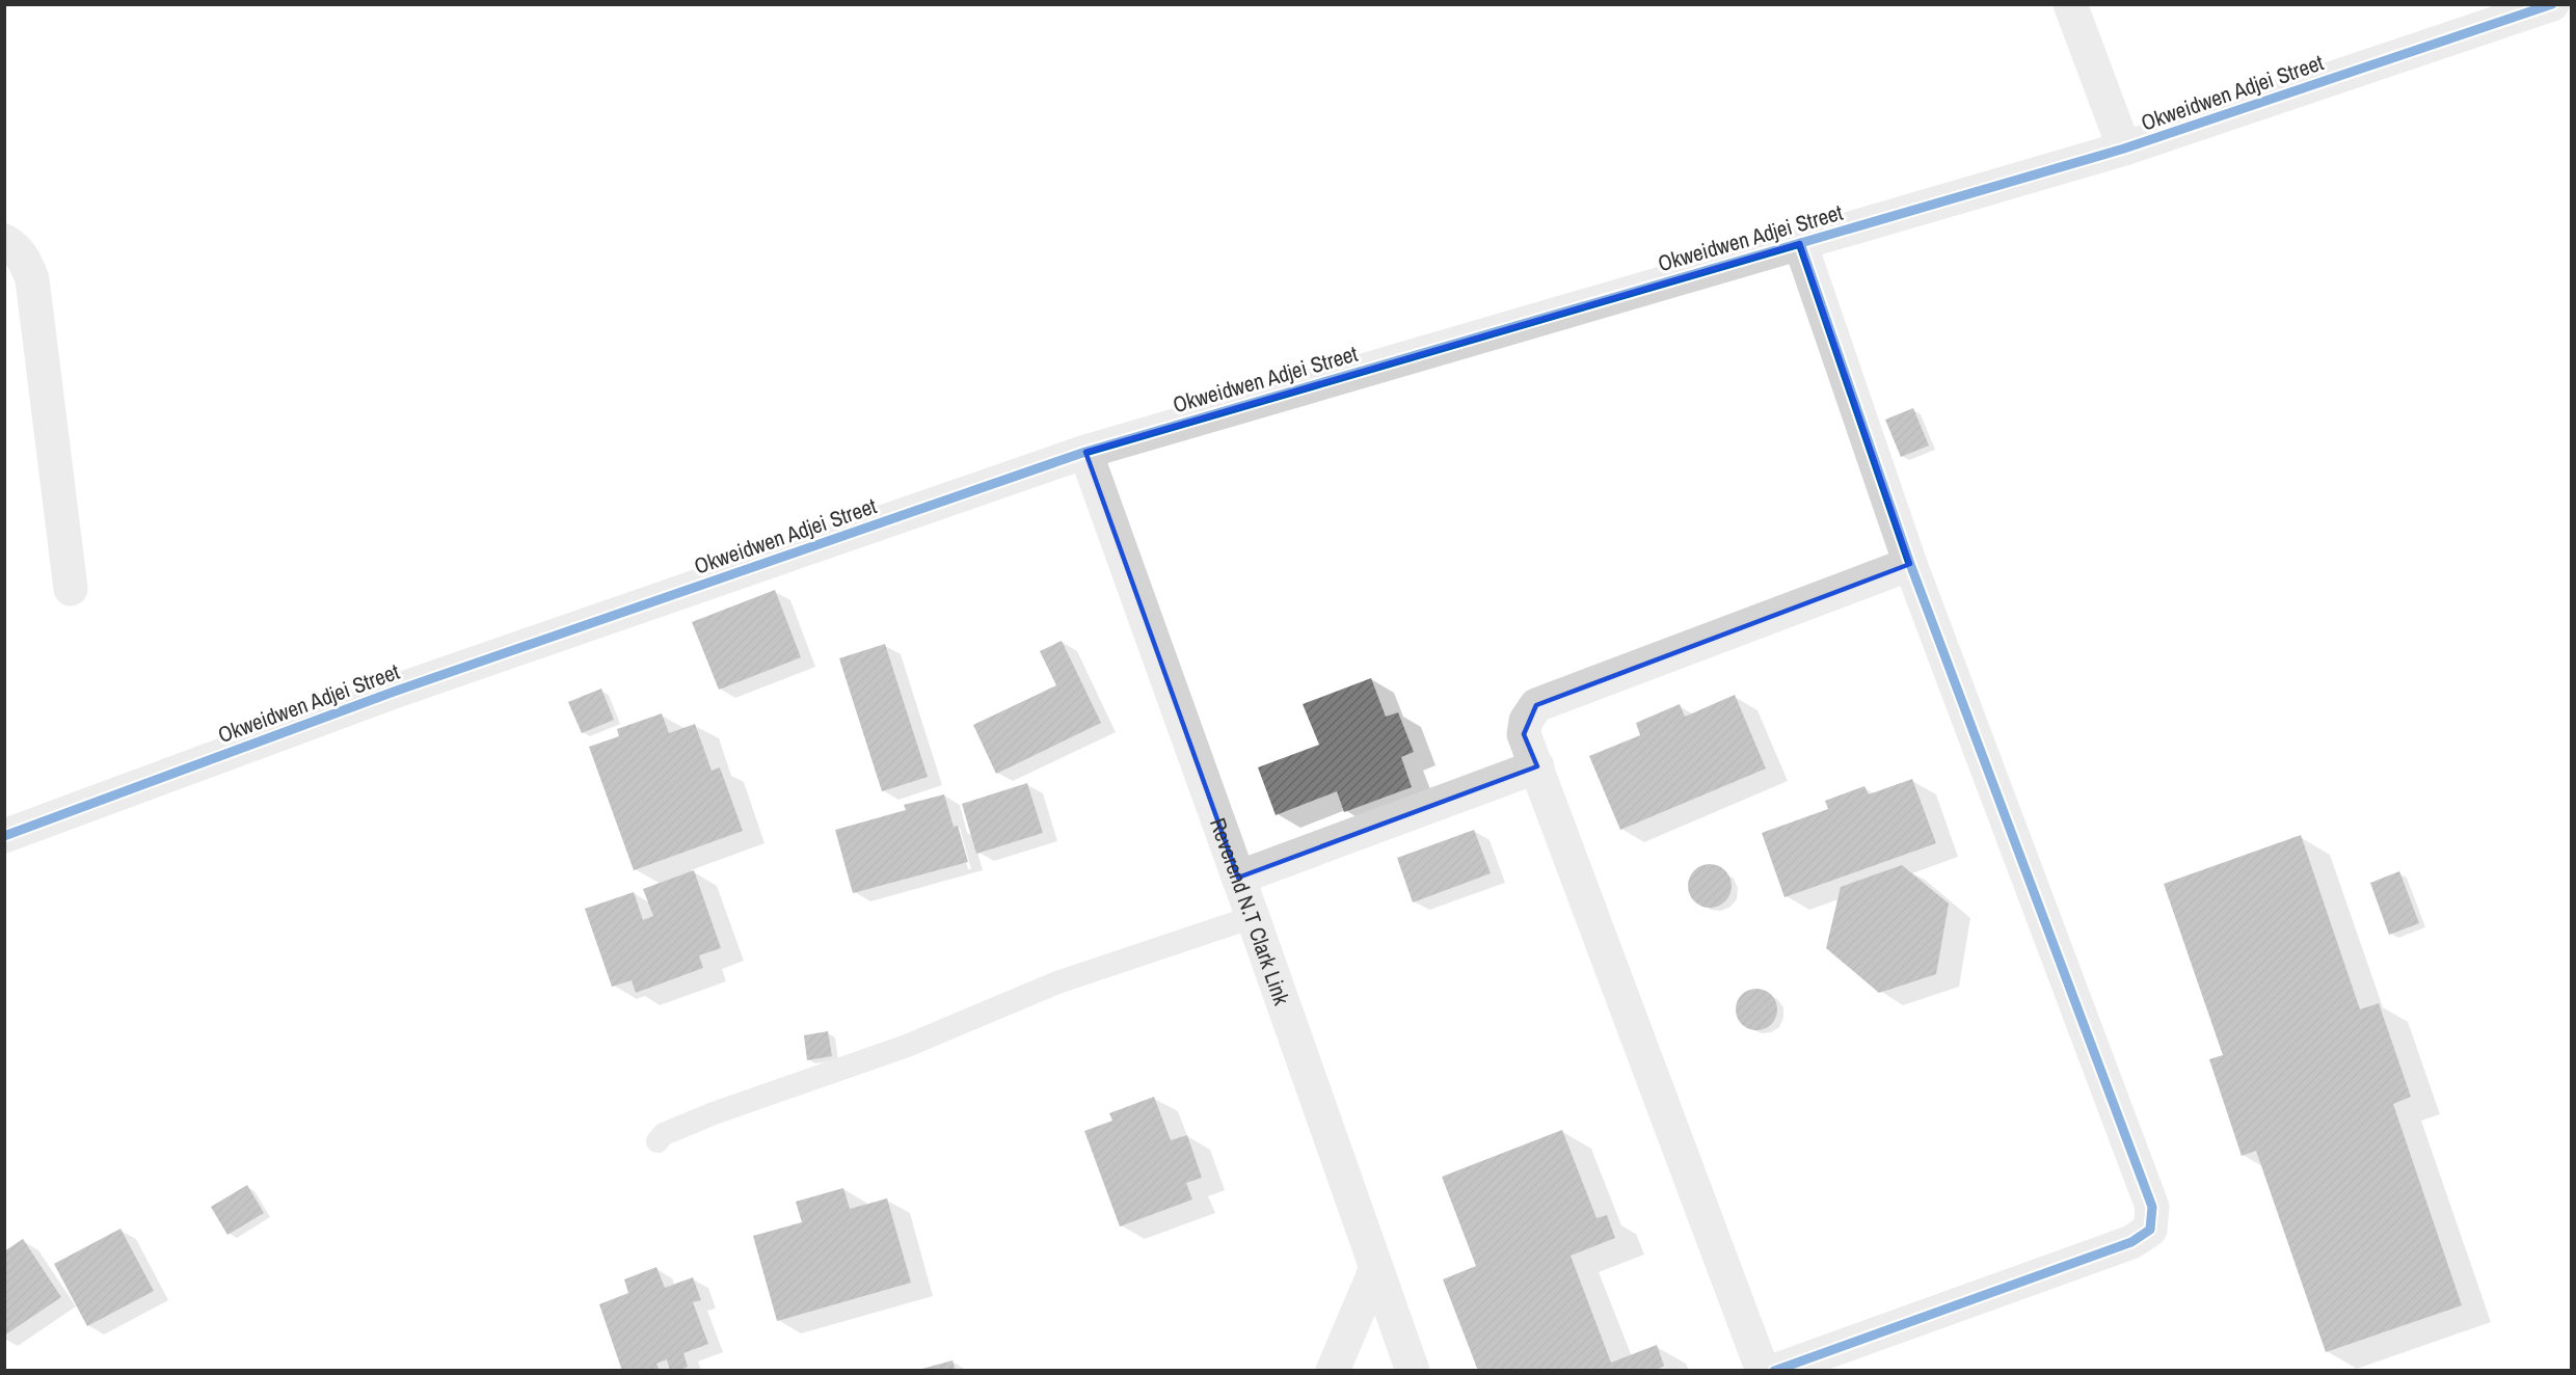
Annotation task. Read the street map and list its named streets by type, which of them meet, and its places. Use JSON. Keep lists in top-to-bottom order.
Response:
{
  "streets": {
    "street": ["Okweidwen Adjei Street", "Reverend N.T Clark Link"]
  },
  "crossings": [
    ["Okweidwen Adjei Street", "Reverend N.T Clark Link"]
  ]
}
